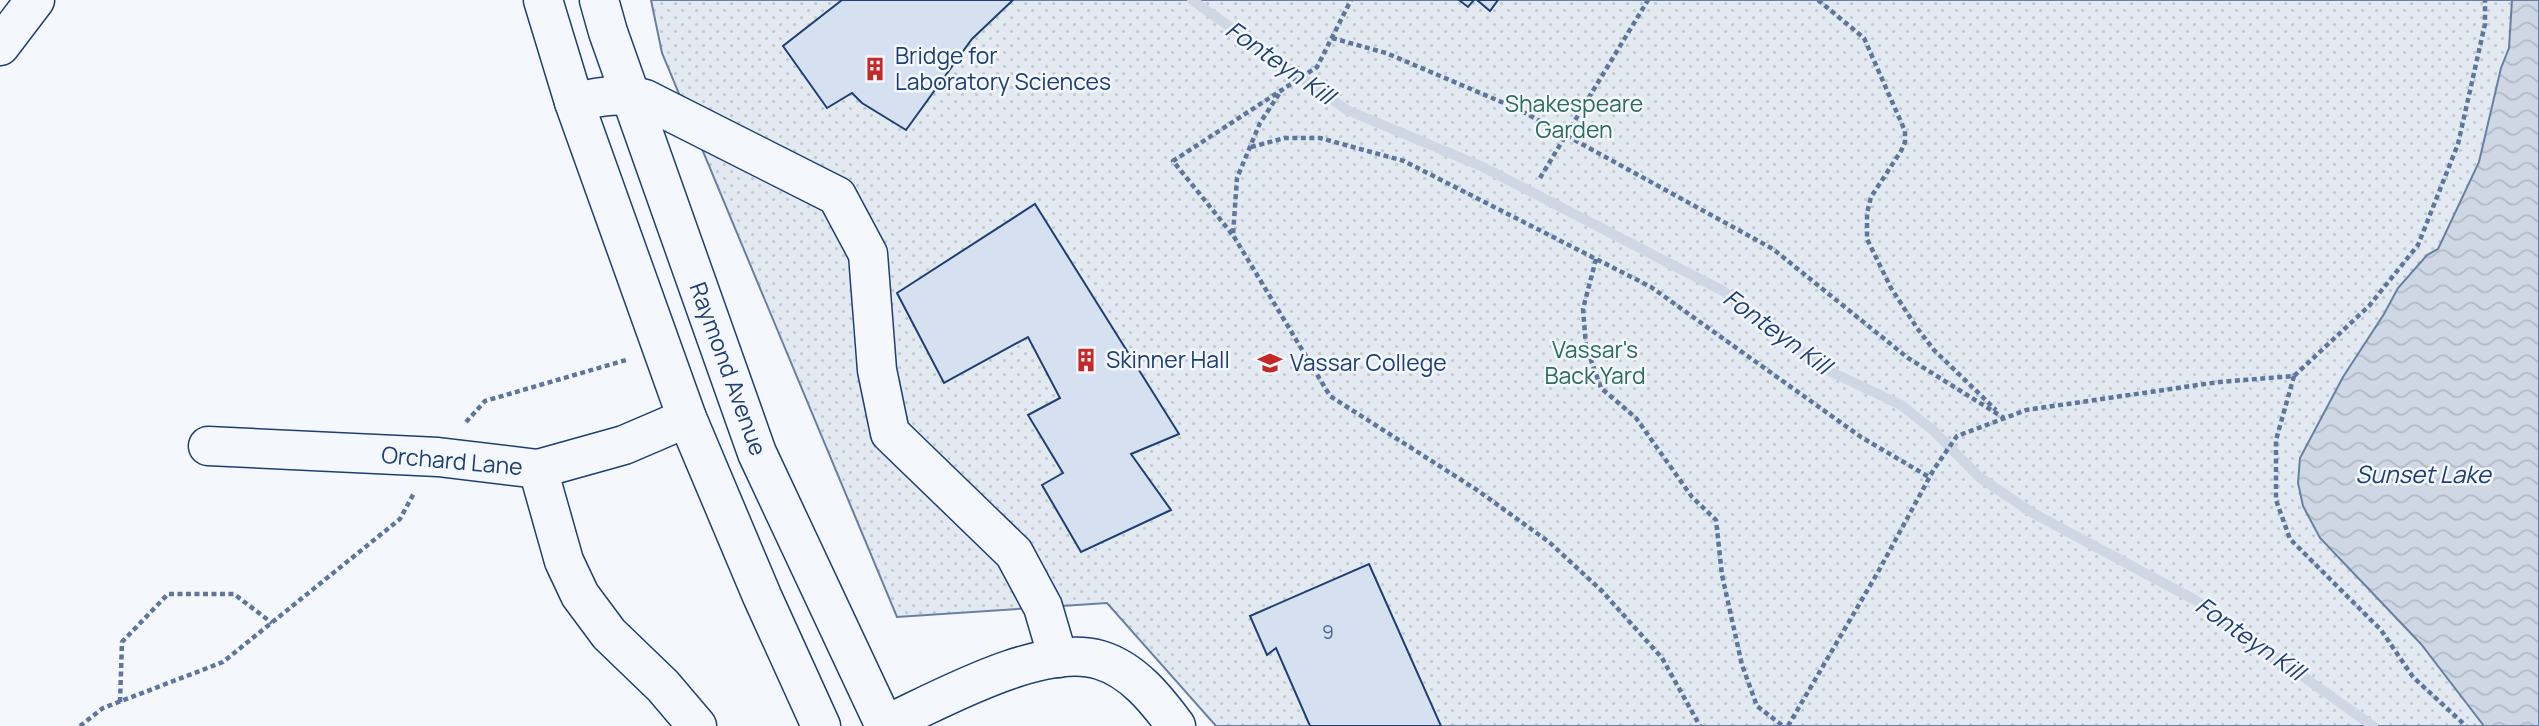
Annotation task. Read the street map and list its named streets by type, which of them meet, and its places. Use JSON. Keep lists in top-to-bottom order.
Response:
{
  "streets": {
    "main road": ["Raymond Avenue", "Orchard Lane"]
  },
  "water": ["Fonteyn Kill", "Sunset Lake"],
  "parks": ["Shakespeare Garden", "Vassar's Back Yard"],
  "places": {
    "building": ["Bridge for Laboratory Sciences", "Skinner Hall"],
    "school or university": ["Vassar College"]
  },
  "house_numbers": ["9"]
}
